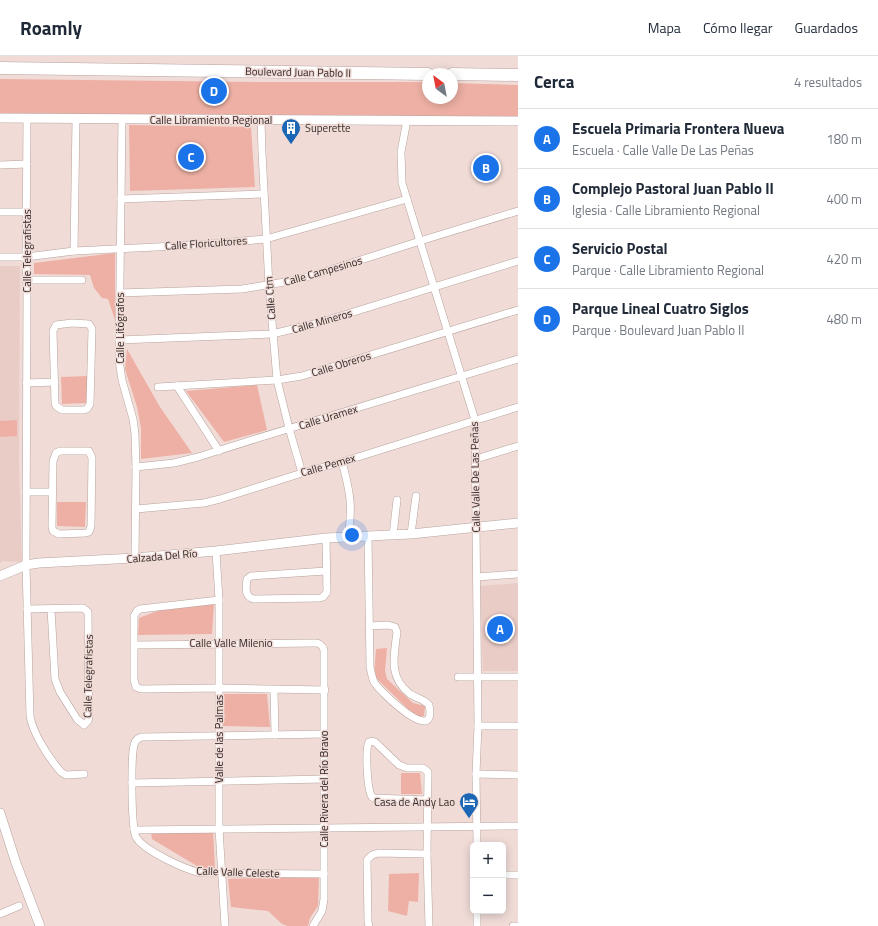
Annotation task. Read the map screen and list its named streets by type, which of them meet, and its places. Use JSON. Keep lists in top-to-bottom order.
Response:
{
  "streets": {
    "highway": ["Boulevard Juan Pablo II"],
    "street": [
      "Calle Libramiento Regional",
      "Calle Floricultores",
      "Calle Telegrafistas",
      "Calle Campesinos",
      "Calle Ctm",
      "Calle Mineros",
      "Calle Litógrafos",
      "Calle Obreros",
      "Calle Uramex",
      "Calle Pemex",
      "Calle Valle De Las Peñas",
      "Calzada Del Río",
      "Calle Valle Milenio",
      "Valle de las Palmas",
      "Calle Rivera del Río Bravo",
      "Calle Valle Celeste"
    ]
  },
  "crossings": [
    ["Calle Libramiento Regional", "Calle Telegrafistas"],
    ["Calle Libramiento Regional", "Calle Ctm"],
    ["Calle Libramiento Regional", "Calle Litógrafos"],
    ["Calle Libramiento Regional", "Calle Valle De Las Peñas"],
    ["Calle Floricultores", "Calle Telegrafistas"],
    ["Calle Floricultores", "Calle Ctm"],
    ["Calle Floricultores", "Calle Litógrafos"],
    ["Calle Floricultores", "Calle Valle De Las Peñas"],
    ["Calle Telegrafistas", "Calzada Del Río"],
    ["Calle Campesinos", "Calle Ctm"],
    ["Calle Campesinos", "Calle Litógrafos"],
    ["Calle Campesinos", "Calle Valle De Las Peñas"],
    ["Calle Ctm", "Calle Mineros"],
    ["Calle Ctm", "Calle Obreros"],
    ["Calle Ctm", "Calle Uramex"],
    ["Calle Ctm", "Calle Pemex"],
    ["Calle Mineros", "Calle Litógrafos"],
    ["Calle Mineros", "Calle Valle De Las Peñas"],
    ["Calle Litógrafos", "Calle Uramex"],
    ["Calle Litógrafos", "Calle Pemex"],
    ["Calle Litógrafos", "Calzada Del Río"],
    ["Calle Obreros", "Calle Valle De Las Peñas"],
    ["Calle Uramex", "Calle Valle De Las Peñas"],
    ["Calle Pemex", "Calle Valle De Las Peñas"],
    ["Calle Valle De Las Peñas", "Calzada Del Río"],
    ["Calzada Del Río", "Valle de las Palmas"],
    ["Calle Valle Milenio", "Valle de las Palmas"],
    ["Calle Valle Milenio", "Calle Rivera del Río Bravo"],
    ["Valle de las Palmas", "Calle Valle Celeste"],
    ["Calle Rivera del Río Bravo", "Calle Valle Celeste"]
  ],
  "places": {
    "building": ["Superette"],
    "hotel": ["Casa de Andy Lao"]
  },
  "north": "top left",
  "page": {
    "header": "Roamly",
    "nav": ["Mapa", "Cómo llegar", "Guardados"],
    "heading": ["Cerca", "4 resultados"],
    "pins": [
      "D",
      "C",
      "B",
      "A"
    ],
    "list": [
      {
        "mark": "A",
        "name": "Escuela Primaria Frontera Nueva",
        "note": "Escuela · Calle Valle De Las Peñas",
        "value": "180 m"
      },
      {
        "mark": "B",
        "name": "Complejo Pastoral Juan Pablo II",
        "note": "Iglesia · Calle Libramiento Regional",
        "value": "400 m"
      },
      {
        "mark": "C",
        "name": "Servicio Postal",
        "note": "Parque · Calle Libramiento Regional",
        "value": "420 m"
      },
      {
        "mark": "D",
        "name": "Parque Lineal Cuatro Siglos",
        "note": "Parque · Boulevard Juan Pablo II",
        "value": "480 m"
      }
    ],
    "map_buttons": ["+", "−"]
  }
}
